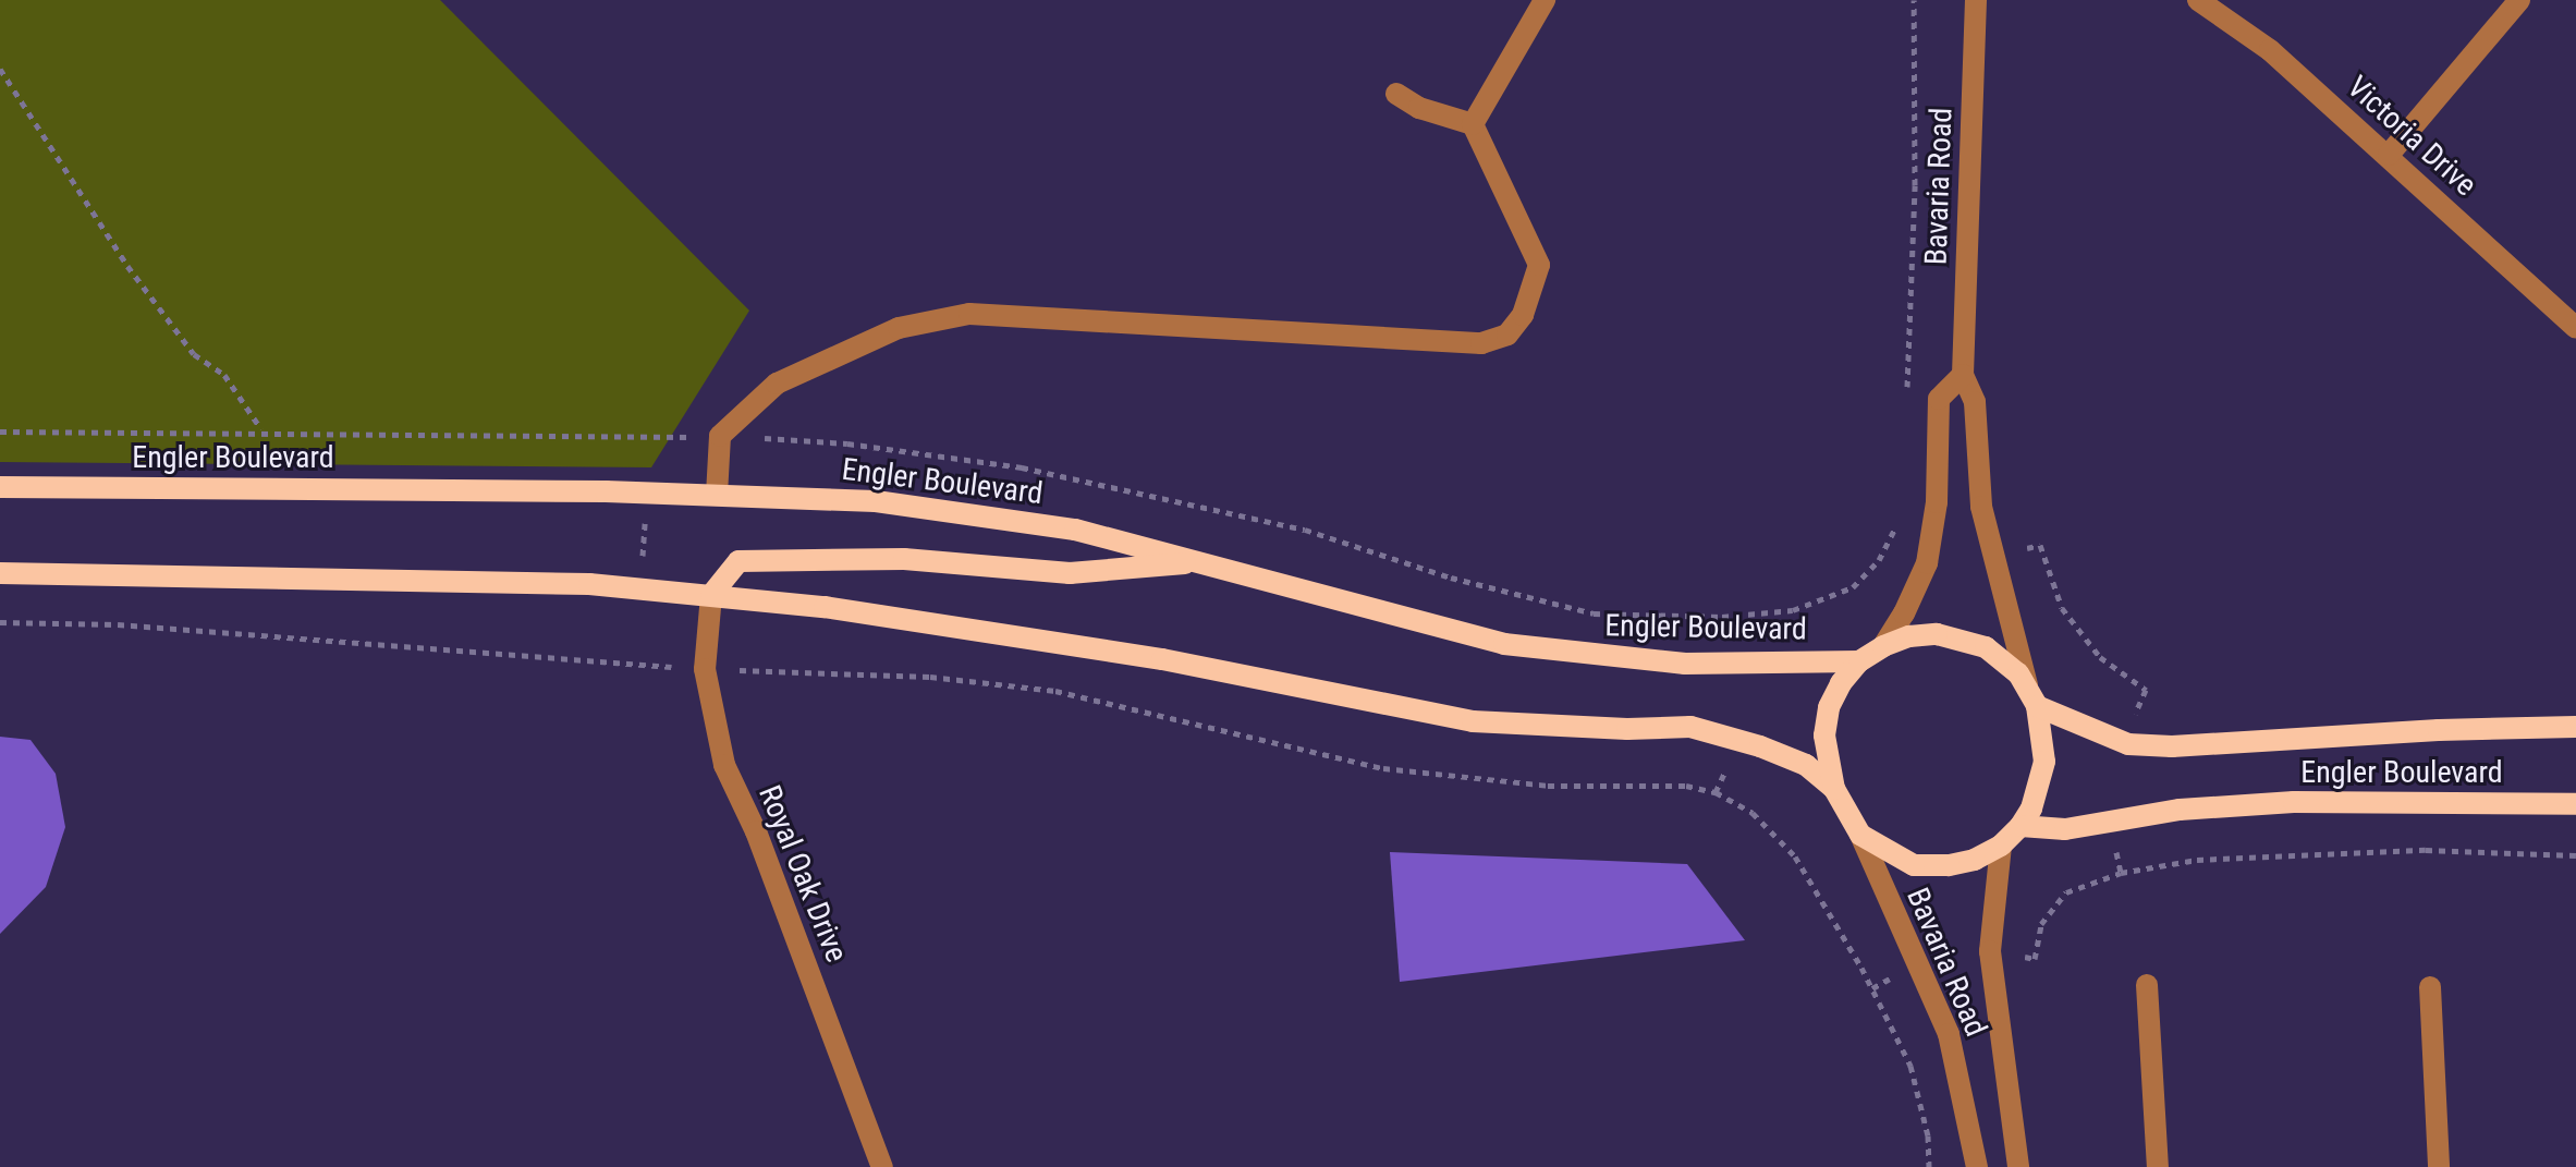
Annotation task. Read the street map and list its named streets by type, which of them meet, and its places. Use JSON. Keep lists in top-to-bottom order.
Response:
{
  "streets": {
    "main road": ["Engler Boulevard"],
    "street": ["Victoria Drive", "Bavaria Road", "Royal Oak Drive"]
  },
  "crossings": [
    ["Bavaria Road", "Engler Boulevard"]
  ]
}
